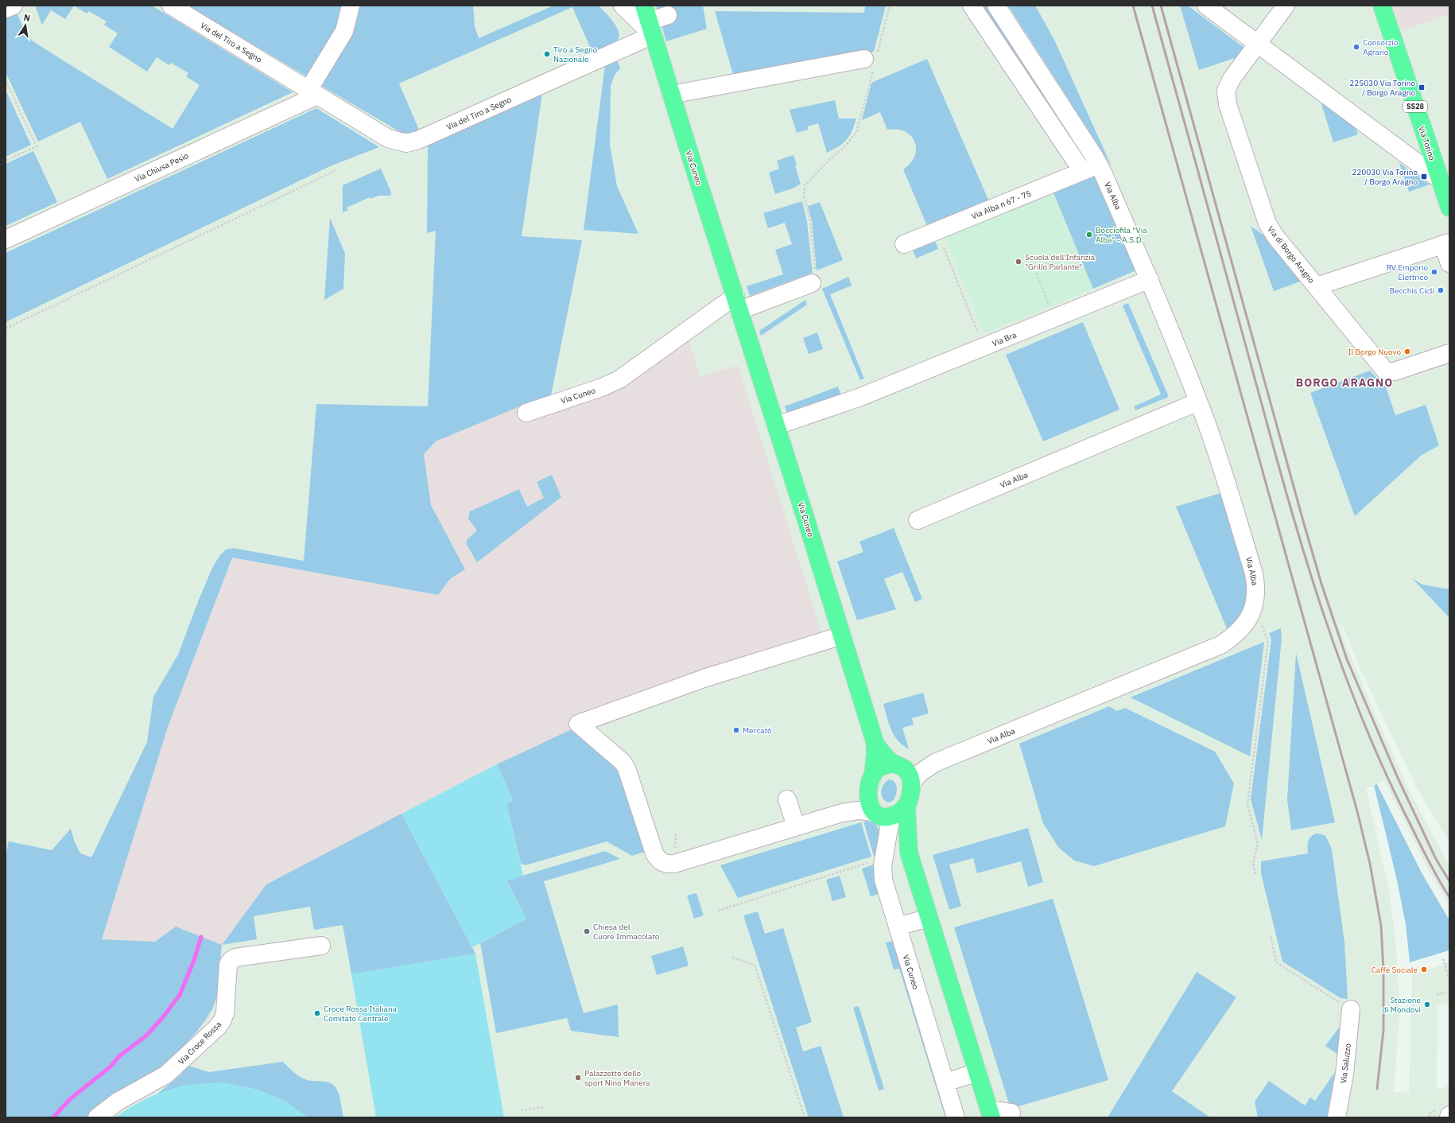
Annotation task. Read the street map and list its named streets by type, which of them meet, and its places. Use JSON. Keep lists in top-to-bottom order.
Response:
{
  "streets": {
    "main road": ["SS28", "Via Torino", "Via Cuneo"],
    "street": [
      "Via del Tiro a Segno",
      "Via Chiusa Pesio",
      "Via Alba",
      "Via Alba n 67 - 75",
      "Via di Borgo Aragno",
      "Via Bra",
      "Via Croce Rossa",
      "Via Saluzzo"
    ]
  },
  "crossings": [
    ["Via del Tiro a Segno", "Via Chiusa Pesio"],
    ["Via del Tiro a Segno", "Via Cuneo"],
    ["Via Cuneo", "Via Alba"],
    ["Via Cuneo", "Via Bra"],
    ["Via Alba", "Via Alba n 67 - 75"],
    ["Via Alba", "Via Bra"]
  ],
  "districts": ["BORGO ARAGNO"],
  "places": {
    "other": [
      "Consorzio Agrario",
      "Tiro a Segno Nazionale",
      "Bocciofila \"Via Alba\" - A.S.D.",
      "Scuola dell'Infanzia \"Grillo Parlante\"",
      "RV Emporio Elettrico",
      "Becchis Cicli",
      "Il Borgo Nuovo",
      "Mercatò",
      "Chiesa del Cuore Immacolato",
      "Caffè Sociale",
      "Stazione di Mondovì",
      "Croce Rossa Italiana Comitato Centrale",
      "Palazzetto dello sport Nino Manera"
    ],
    "transit": ["225030 Via Torino / Borgo Aragno", "220030 Via Torino / Borgo Aragno"]
  },
  "north": "top"
}
